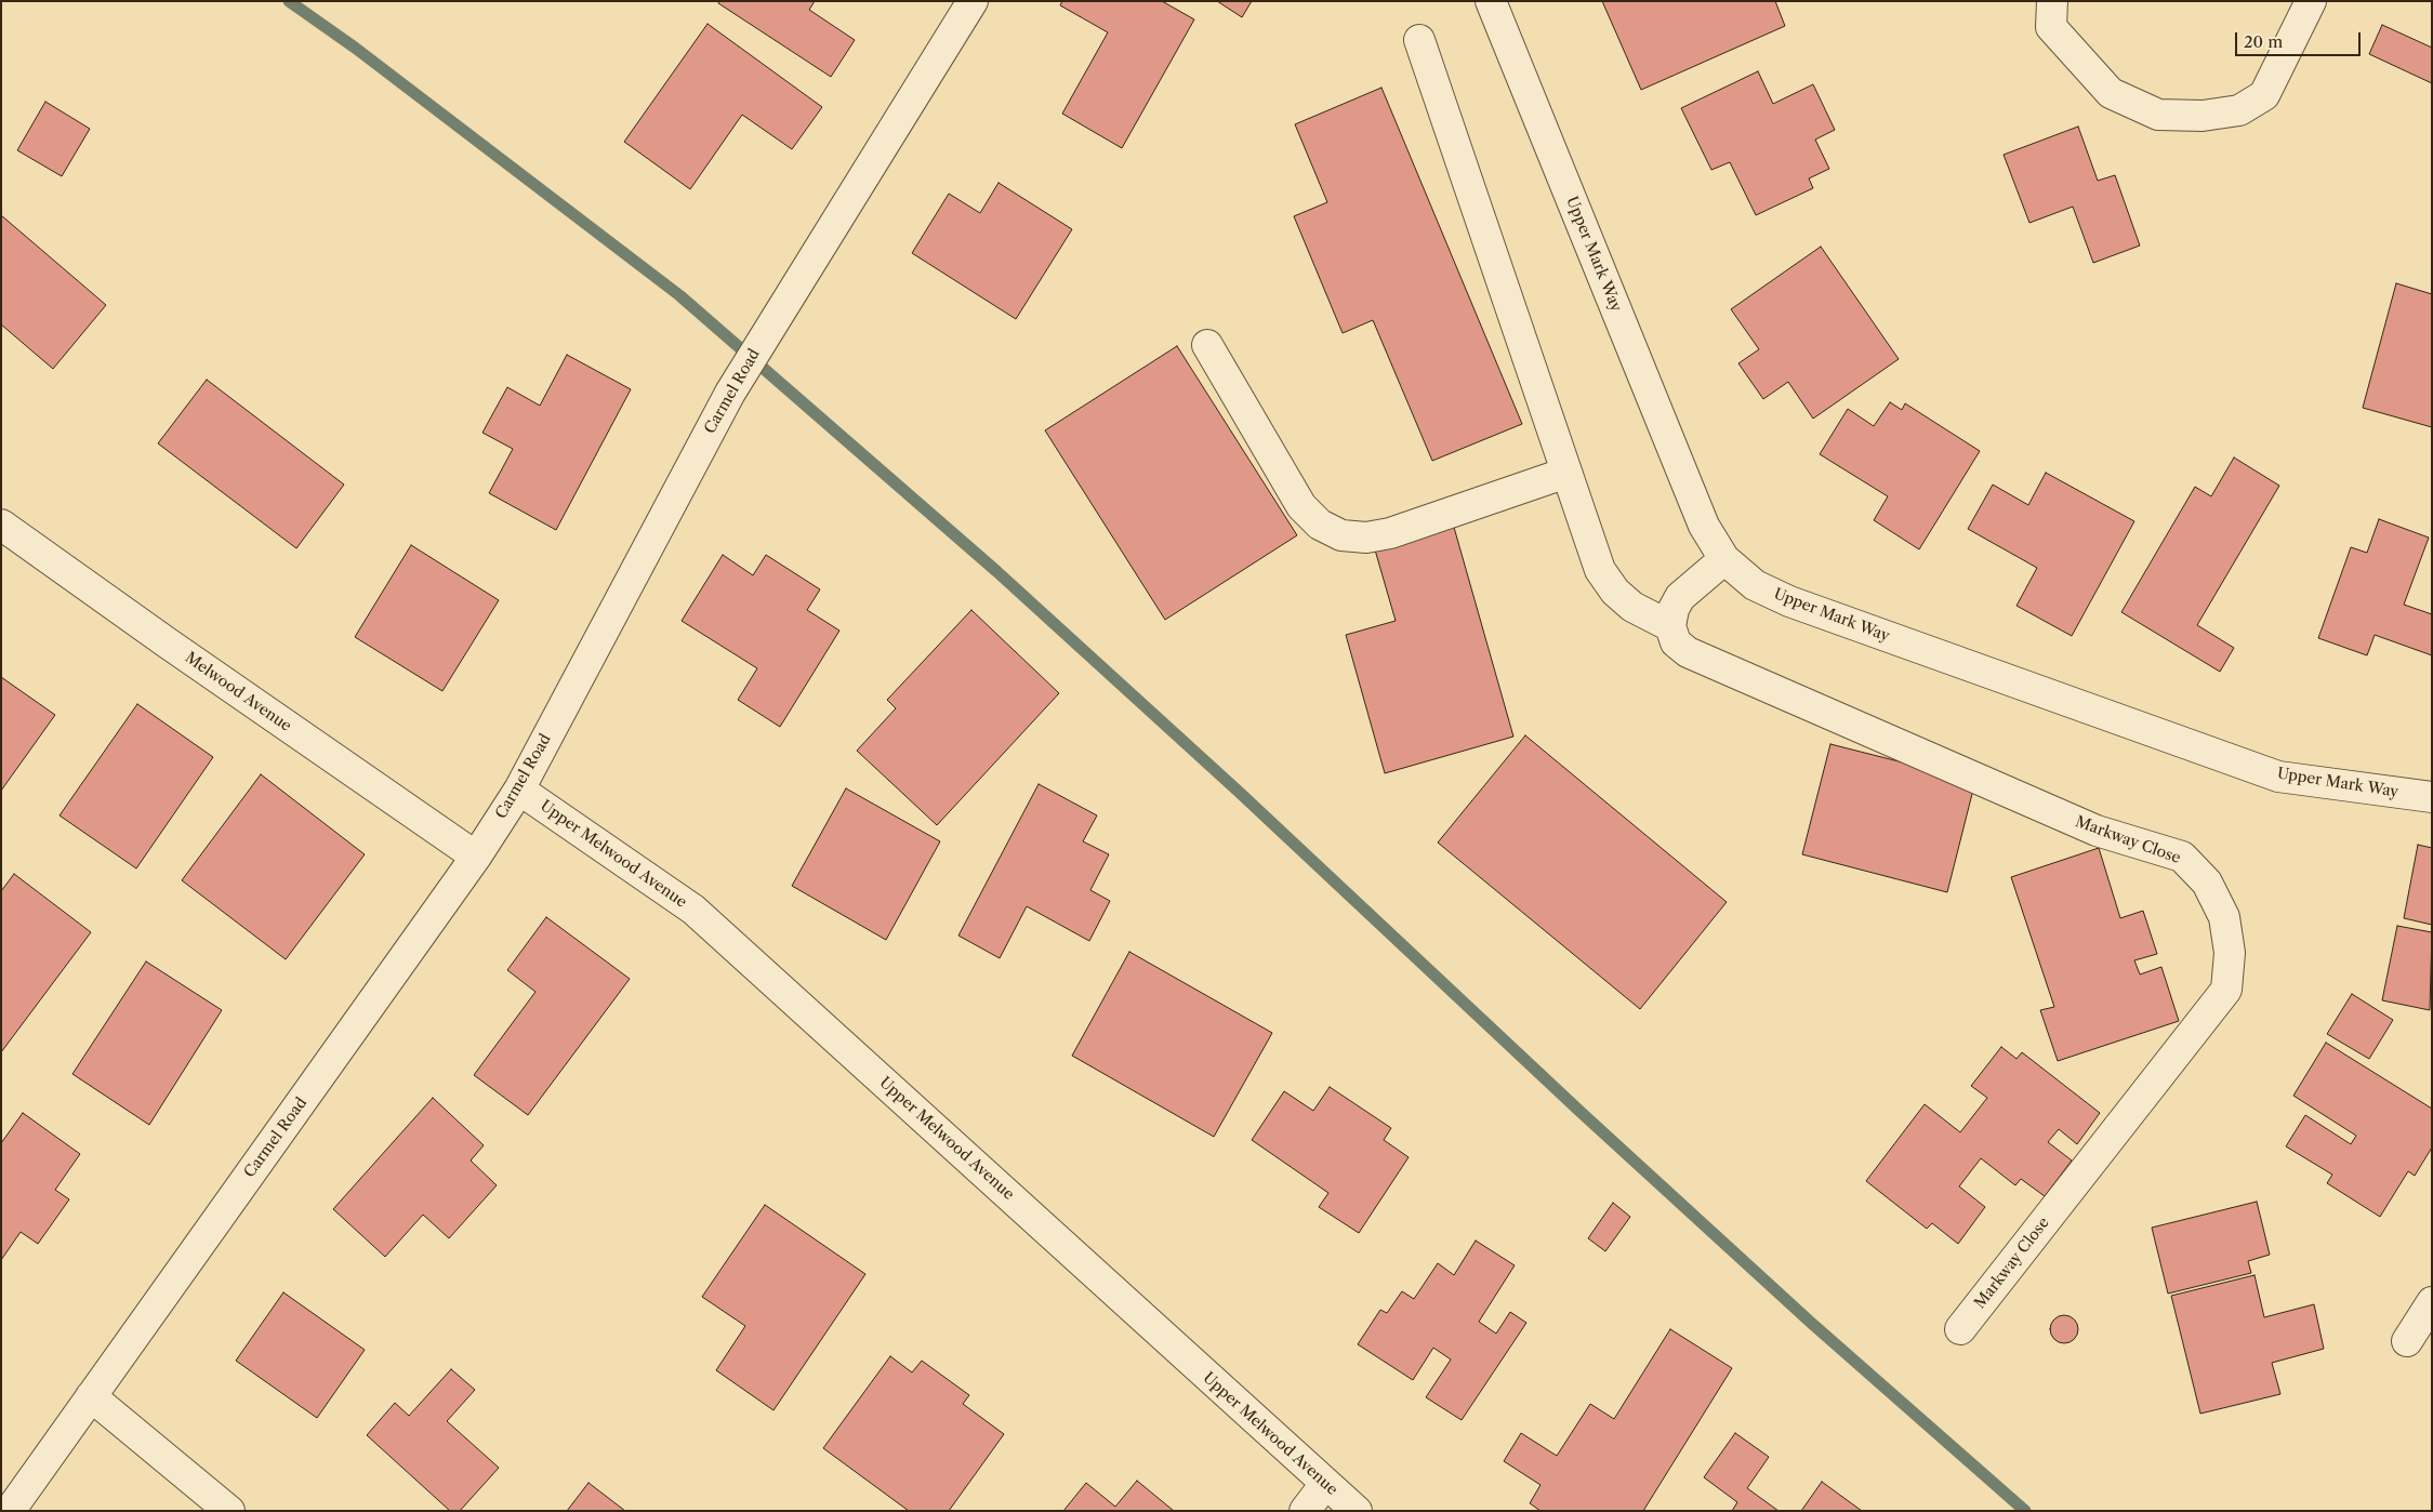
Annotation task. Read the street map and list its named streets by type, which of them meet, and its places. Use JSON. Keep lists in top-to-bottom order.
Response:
{
  "streets": {
    "street": [
      "Upper Mark Way",
      "Carmel Road",
      "Melwood Avenue",
      "Markway Close",
      "Upper Melwood Avenue"
    ]
  },
  "crossings": [
    ["Carmel Road", "Melwood Avenue"],
    ["Carmel Road", "Upper Melwood Avenue"]
  ],
  "scale_bar": "20 m"
}
